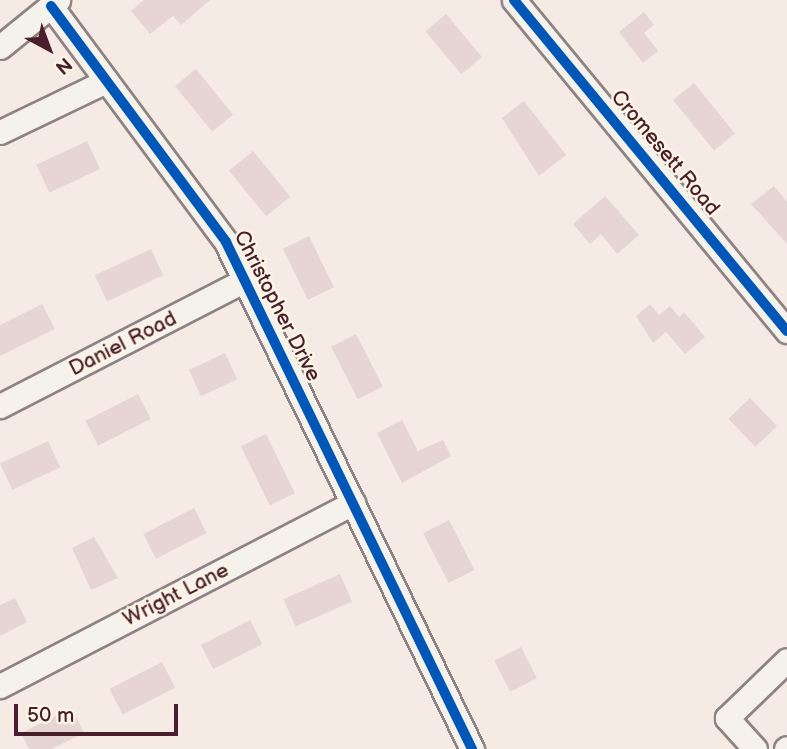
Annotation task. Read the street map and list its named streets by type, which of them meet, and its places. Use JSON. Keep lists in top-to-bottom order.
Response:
{
  "streets": {
    "street": [
      "Cromesett Road",
      "Christopher Drive",
      "Daniel Road",
      "Wright Lane"
    ]
  },
  "crossings": [
    ["Christopher Drive", "Daniel Road"],
    ["Christopher Drive", "Wright Lane"]
  ],
  "scale_bar": "50 m",
  "north": "bottom right"
}
